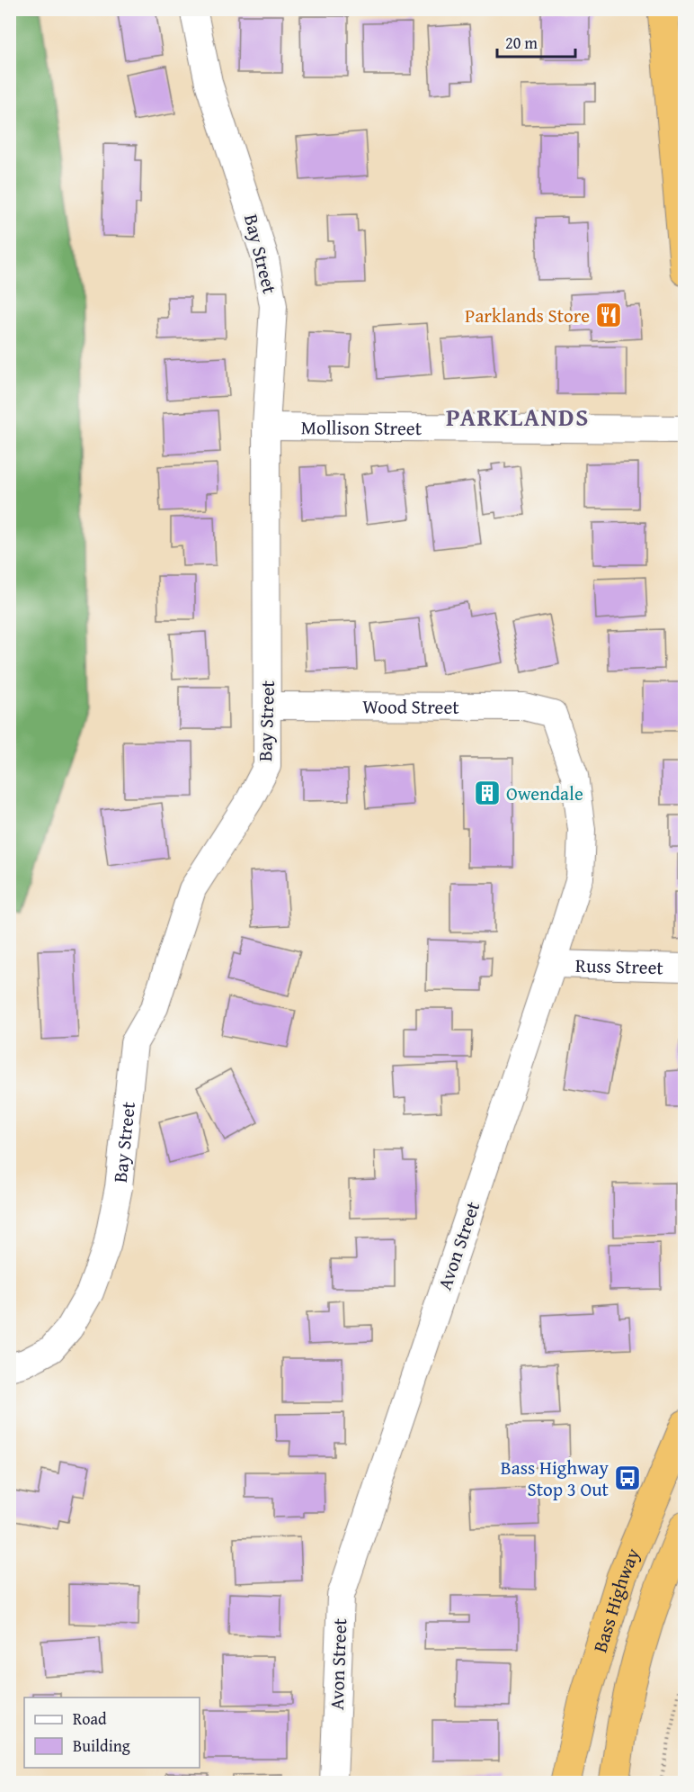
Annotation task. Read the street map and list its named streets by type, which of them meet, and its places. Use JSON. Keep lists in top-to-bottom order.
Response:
{
  "streets": {
    "highway": ["Bass Highway"],
    "street": [
      "Bay Street",
      "Mollison Street",
      "Wood Street",
      "Russ Street",
      "Avon Street"
    ]
  },
  "crossings": [
    ["Bay Street", "Mollison Street"],
    ["Bay Street", "Wood Street"],
    ["Wood Street", "Avon Street"],
    ["Russ Street", "Avon Street"]
  ],
  "districts": ["PARKLANDS"],
  "places": {
    "restaurant": ["Parklands Store"],
    "building": ["Owendale"],
    "bus stop": ["Bass Highway Stop 3 Out"]
  },
  "legend": ["Road", "Building"],
  "scale_bar": "20 m"
}
